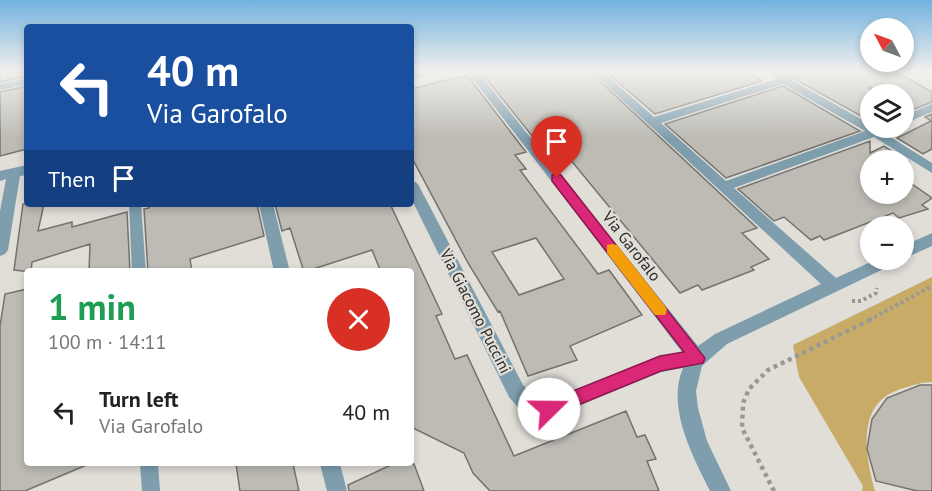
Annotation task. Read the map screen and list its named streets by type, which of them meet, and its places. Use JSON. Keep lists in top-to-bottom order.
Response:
{
  "streets": {
    "street": ["Via Garofalo", "Via Giacomo Puccini"]
  },
  "crossings": [
    ["Via Garofalo", "Via Giacomo Puccini"]
  ],
  "north": "top left",
  "page": {
    "map_buttons": ["+", "−"],
    "turn": ["40 m", "Via Garofalo"],
    "then": "Then",
    "heading": ["1 min", "100 m · 14:11"],
    "list": [
      {
        "name": "Turn left",
        "note": "Via Garofalo",
        "value": "40 m"
      }
    ]
  }
}
